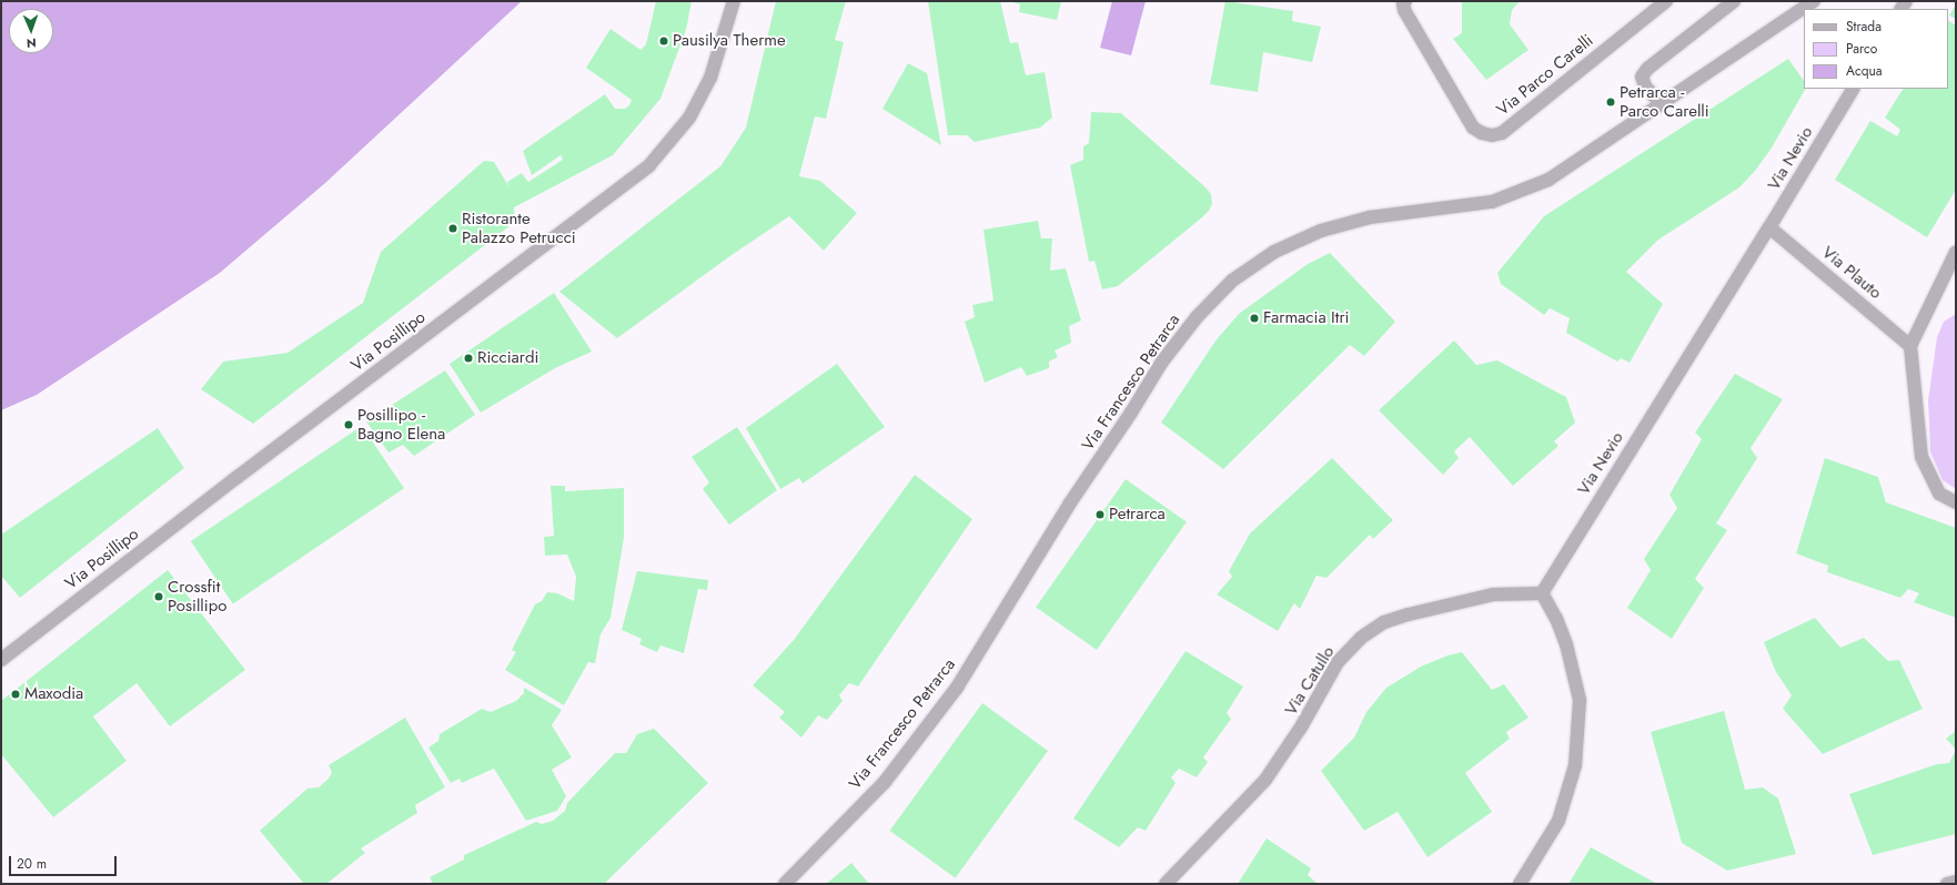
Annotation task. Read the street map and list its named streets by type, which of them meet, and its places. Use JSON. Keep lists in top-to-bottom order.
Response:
{
  "streets": {
    "street": [
      "Via Parco Carelli",
      "Via Nevio",
      "Via Plauto",
      "Via Posillipo",
      "Via Francesco Petrarca",
      "Via Catullo"
    ]
  },
  "crossings": [
    ["Via Nevio", "Via Plauto"],
    ["Via Nevio", "Via Catullo"]
  ],
  "places": [
    "Pausilya Therme",
    "Petrarca - Parco Carelli",
    "Ristorante Palazzo Petrucci",
    "Farmacia Itri",
    "Ricciardi",
    "Posillipo - Bagno Elena",
    "Petrarca",
    "Crossfit Posillipo",
    "Maxodia"
  ],
  "legend": ["Strada", "Parco", "Acqua"],
  "scale_bar": "20 m",
  "north": "bottom"
}
